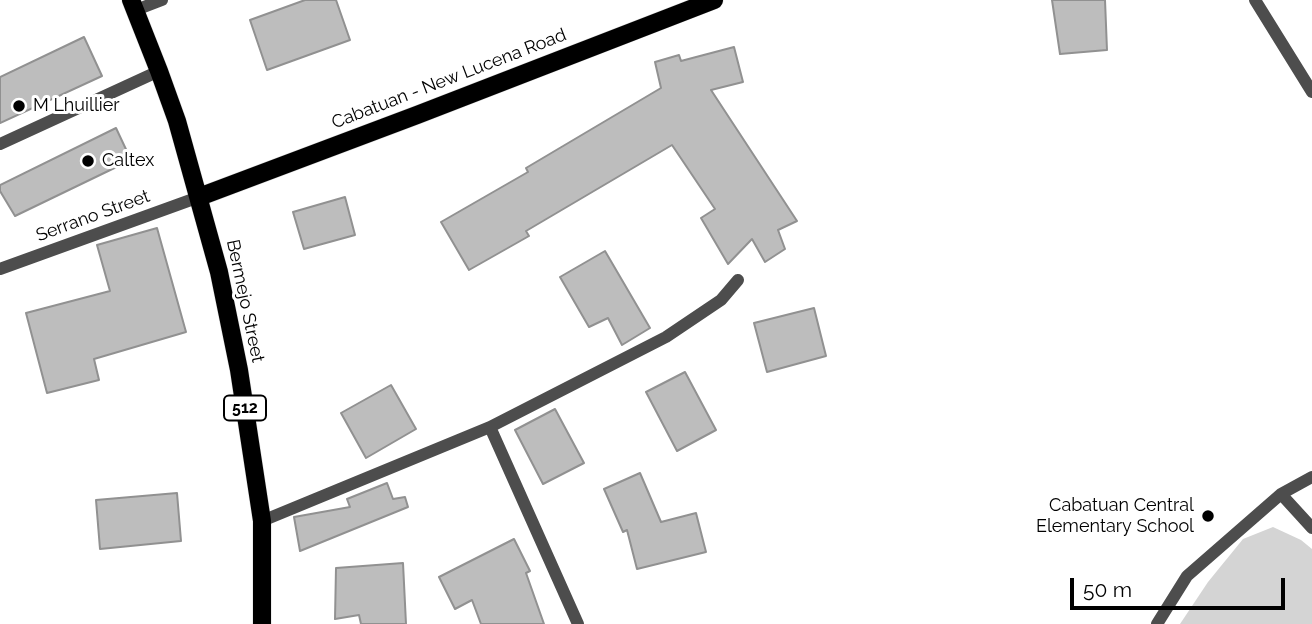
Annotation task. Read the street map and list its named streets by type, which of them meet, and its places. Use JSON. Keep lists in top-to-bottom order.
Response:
{
  "streets": {
    "main road": ["Cabatuan - New Lucena Road", "Bermejo Street", "512"],
    "street": ["Serrano Street"]
  },
  "crossings": [
    ["Cabatuan - New Lucena Road", "Serrano Street"],
    ["Cabatuan - New Lucena Road", "Bermejo Street"],
    ["Cabatuan - New Lucena Road", "512"],
    ["Serrano Street", "Bermejo Street"],
    ["Serrano Street", "512"],
    ["Bermejo Street", "512"]
  ],
  "places": ["M Lhuillier", "Caltex", "Cabatuan Central Elementary School"],
  "scale_bar": "50 m"
}
